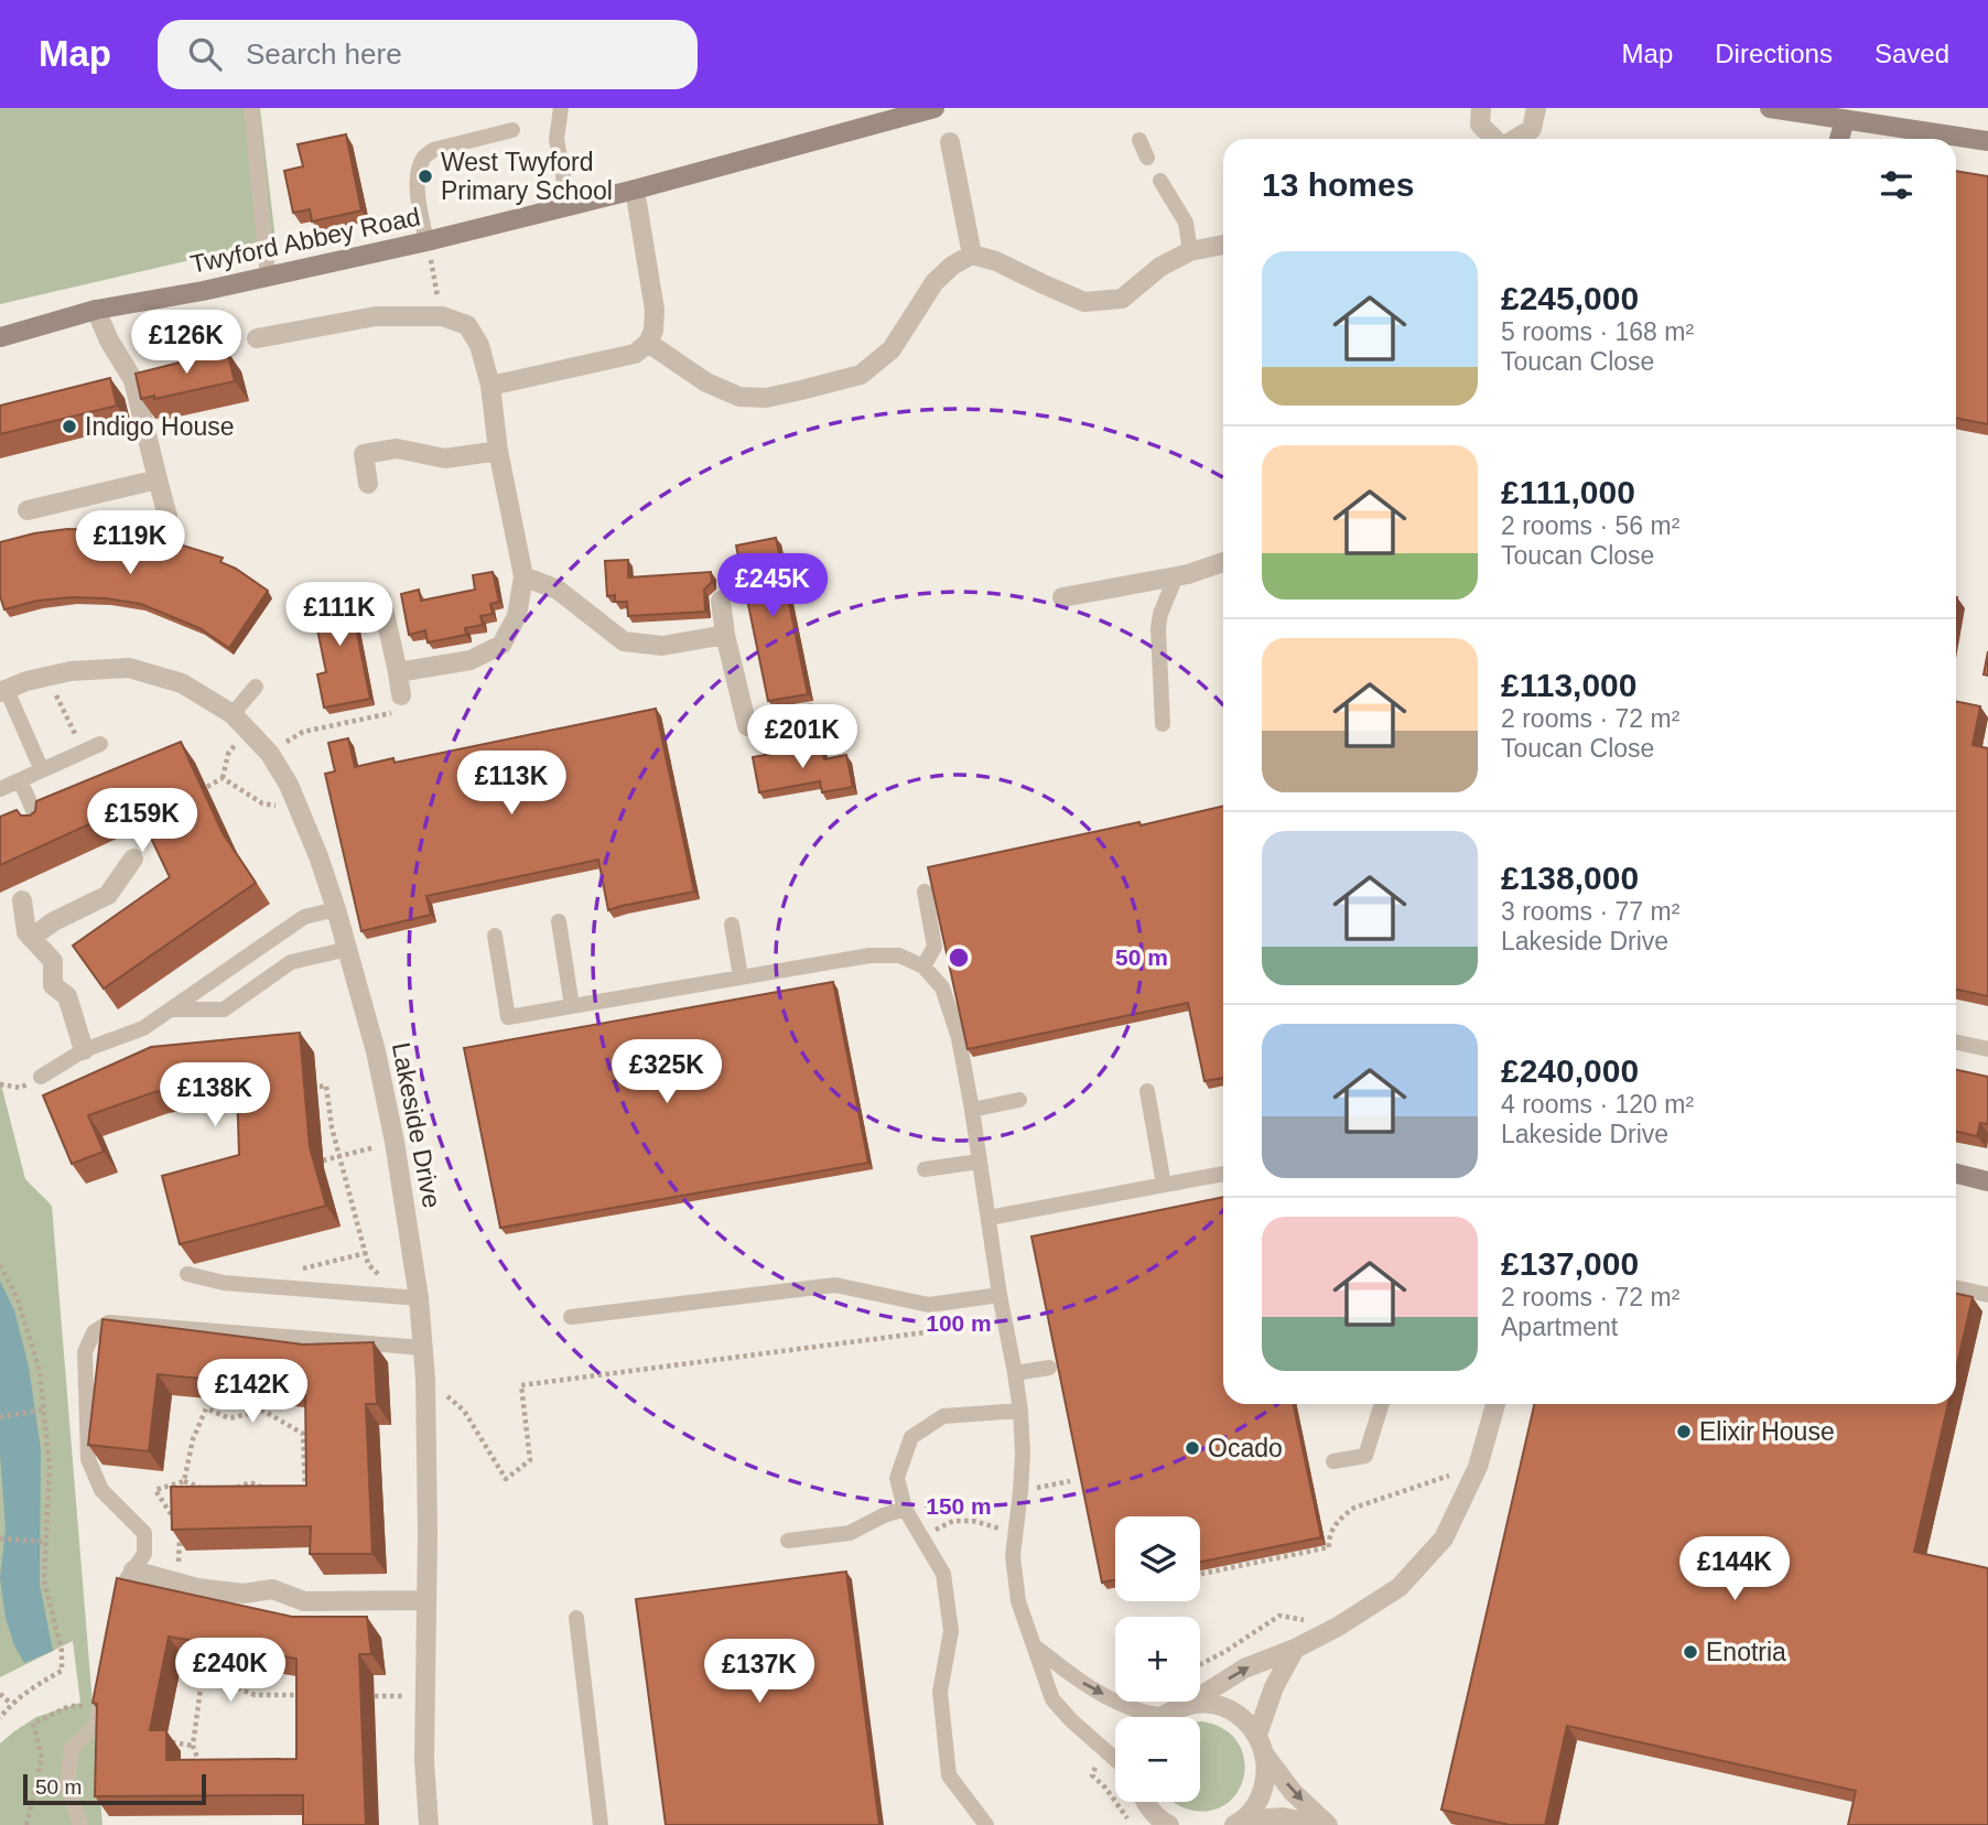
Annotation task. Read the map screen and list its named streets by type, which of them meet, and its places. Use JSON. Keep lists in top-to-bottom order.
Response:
{
  "streets": {
    "street": ["Twyford Abbey Road", "Lakeside Drive"]
  },
  "places": [
    "West Twyford Primary School",
    "Indigo House",
    "Elixir House",
    "Ocado",
    "Enotria"
  ],
  "scale_bar": "50 m",
  "page": {
    "header": "Map",
    "search": "Search here",
    "nav": ["Map", "Directions", "Saved"],
    "heading": "13 homes",
    "list": [
      {
        "name": "£245,000",
        "note": "5 rooms · 168 m² · Toucan Close"
      },
      {
        "name": "£111,000",
        "note": "2 rooms · 56 m² · Toucan Close"
      },
      {
        "name": "£113,000",
        "note": "2 rooms · 72 m² · Toucan Close"
      },
      {
        "name": "£138,000",
        "note": "3 rooms · 77 m² · Lakeside Drive"
      },
      {
        "name": "£240,000",
        "note": "4 rooms · 120 m² · Lakeside Drive"
      },
      {
        "name": "£137,000",
        "note": "2 rooms · 72 m² · Apartment"
      }
    ],
    "price": [
      "£126K",
      "£119K",
      "£245K",
      "£111K",
      "£201K",
      "£113K",
      "£159K",
      "£325K",
      "£138K",
      "£142K",
      "£144K",
      "£240K",
      "£137K"
    ],
    "map_buttons": ["+", "−"],
    "scale": "50 m"
  },
  "rings": ["50 m", "100 m", "150 m"]
}
